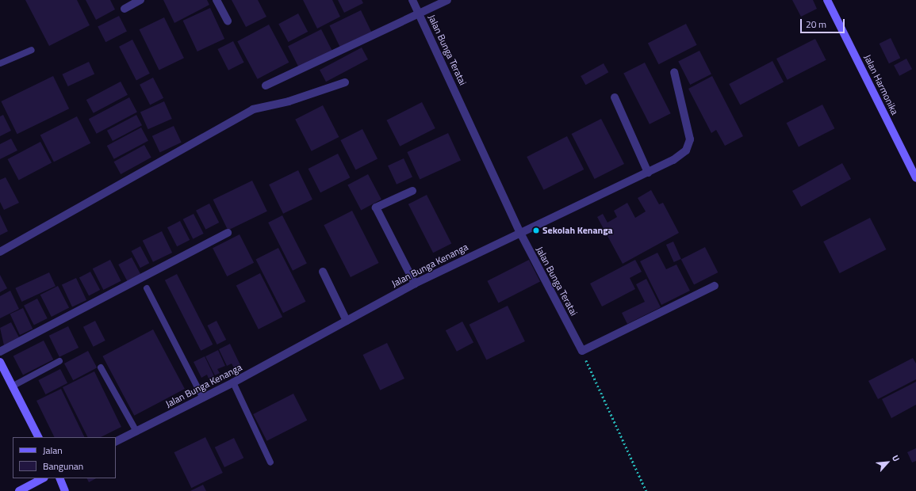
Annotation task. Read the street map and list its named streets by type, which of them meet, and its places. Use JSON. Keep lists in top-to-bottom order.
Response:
{
  "streets": {
    "street": ["Jalan Bunga Teratai", "Jalan Harmonika", "Jalan Bunga Kenanga"]
  },
  "crossings": [
    ["Jalan Bunga Teratai", "Jalan Bunga Kenanga"]
  ],
  "places": ["Sekolah Kenanga"],
  "legend": ["Jalan", "Bangunan"],
  "scale_bar": "20 m",
  "north": "top right"
}
